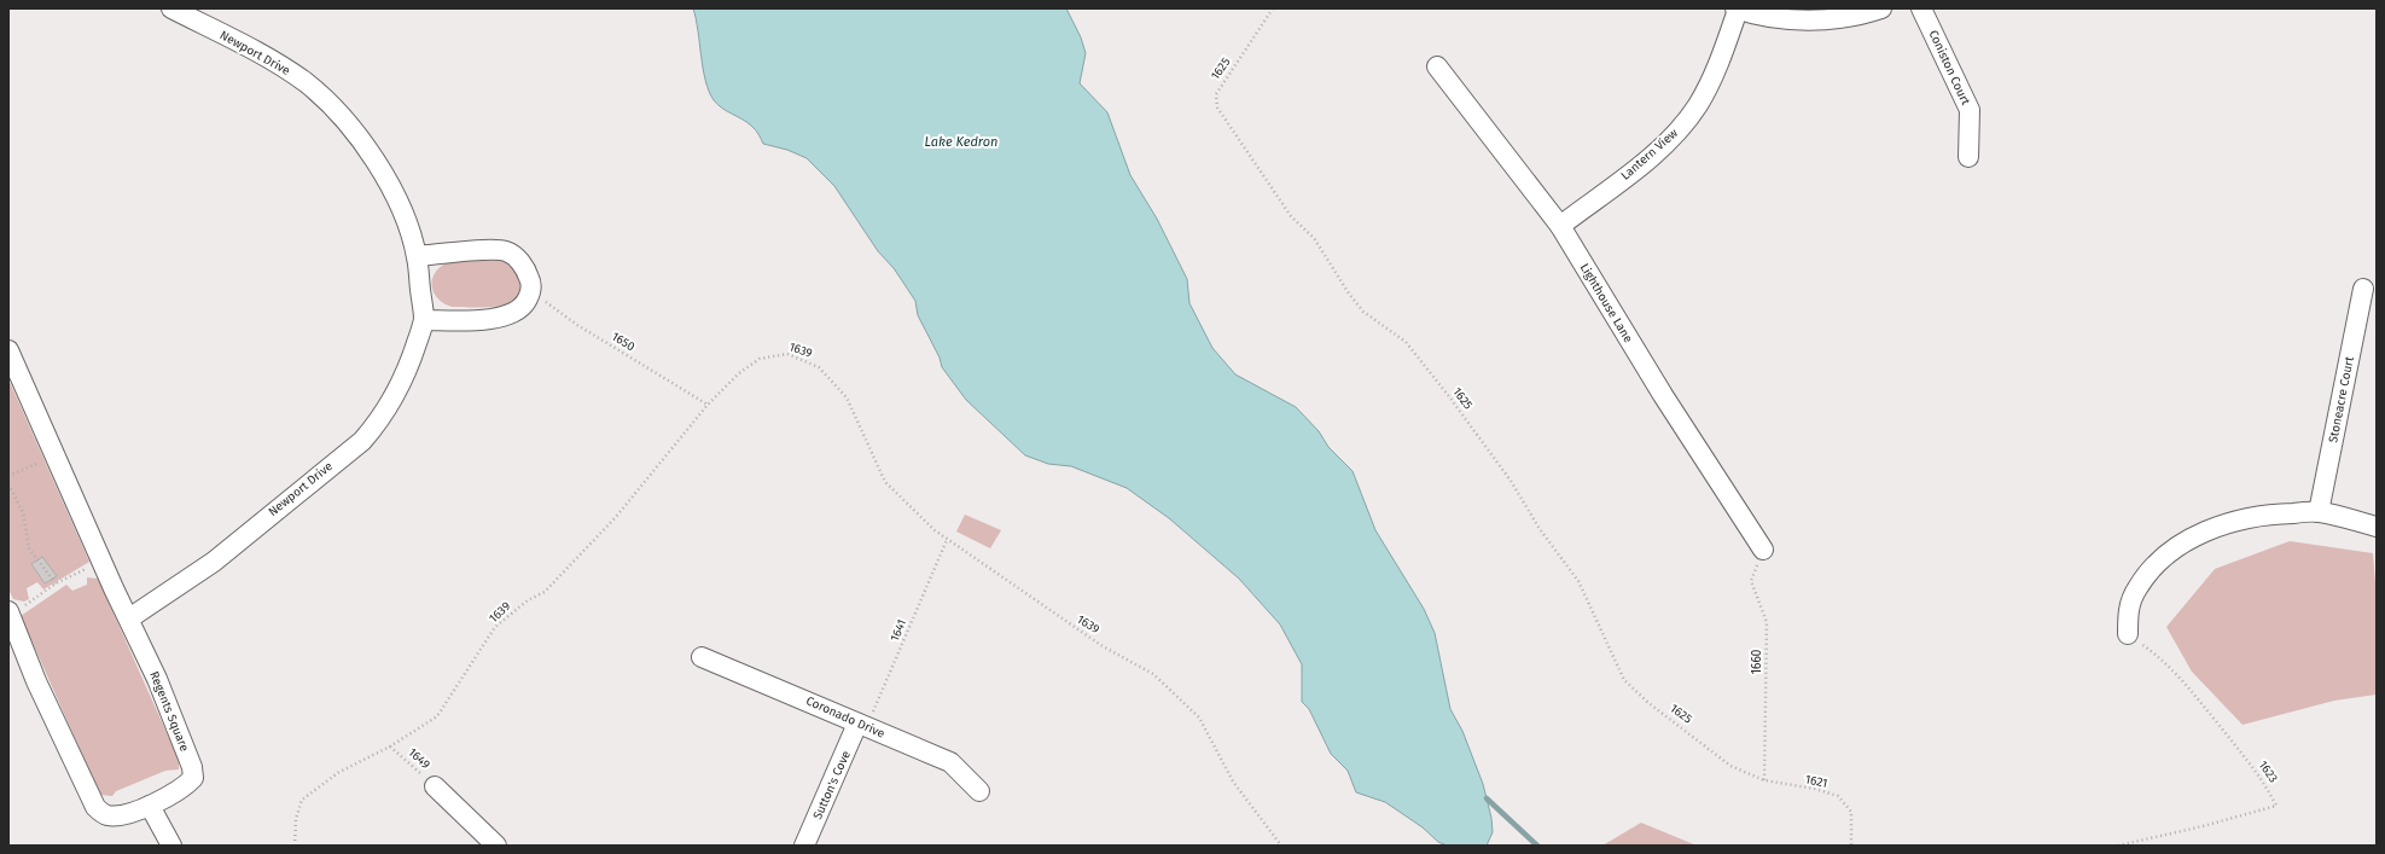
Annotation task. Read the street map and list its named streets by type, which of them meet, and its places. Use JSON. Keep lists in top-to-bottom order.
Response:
{
  "streets": {
    "street": [
      "Newport Drive",
      "Coniston Court",
      "Lantern View",
      "Lighthouse Lane",
      "Stoneacre Court",
      "Regents Square",
      "Coronado Drive",
      "Sutton's Cove"
    ],
    "path": [
      "1625",
      "1650",
      "1639",
      "1641",
      "1660",
      "1649",
      "1623",
      "1621"
    ]
  },
  "crossings": [
    ["Newport Drive", "Regents Square"],
    ["1625", "1660"],
    ["1625", "1621"],
    ["Lantern View", "Lighthouse Lane"],
    ["Lighthouse Lane", "1660"],
    ["1650", "1639"],
    ["1639", "1641"],
    ["1639", "1649"],
    ["1641", "Coronado Drive"],
    ["1641", "Sutton's Cove"],
    ["1660", "1621"],
    ["Coronado Drive", "Sutton's Cove"]
  ],
  "water": ["Lake Kedron"]
}
